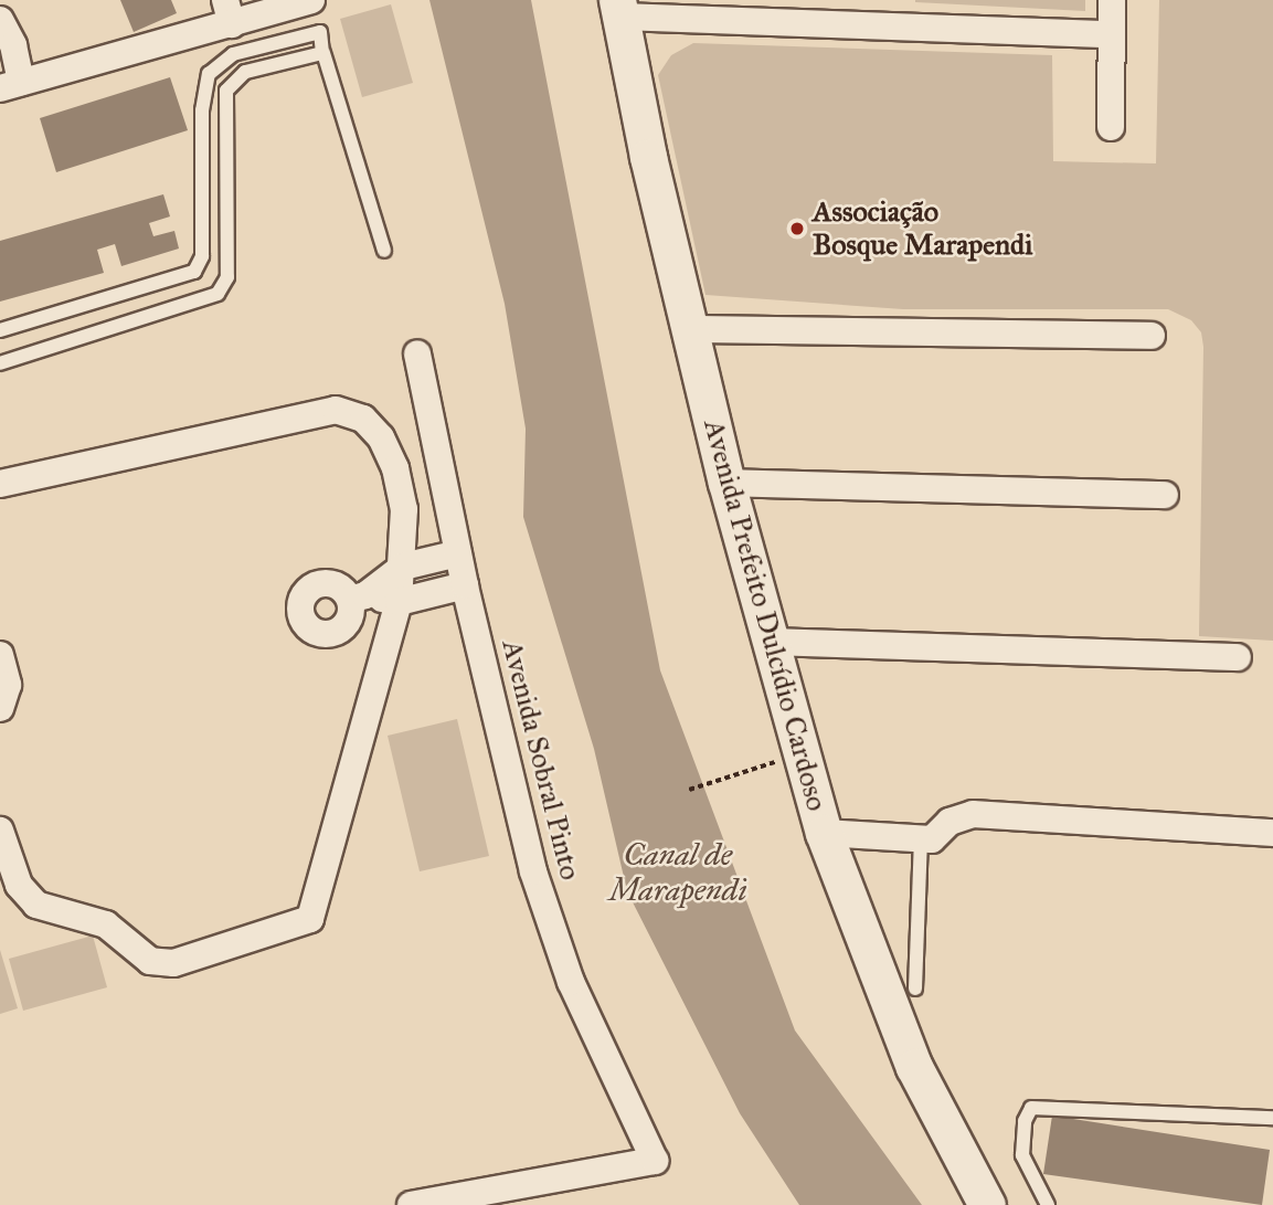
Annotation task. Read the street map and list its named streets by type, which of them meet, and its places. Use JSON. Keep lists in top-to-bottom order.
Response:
{
  "streets": {
    "street": ["Avenida Prefeito Dulcídio Cardoso", "Avenida Sobral Pinto"]
  },
  "water": ["Canal de Marapendi"],
  "places": ["Associação Bosque Marapendi"]
}
